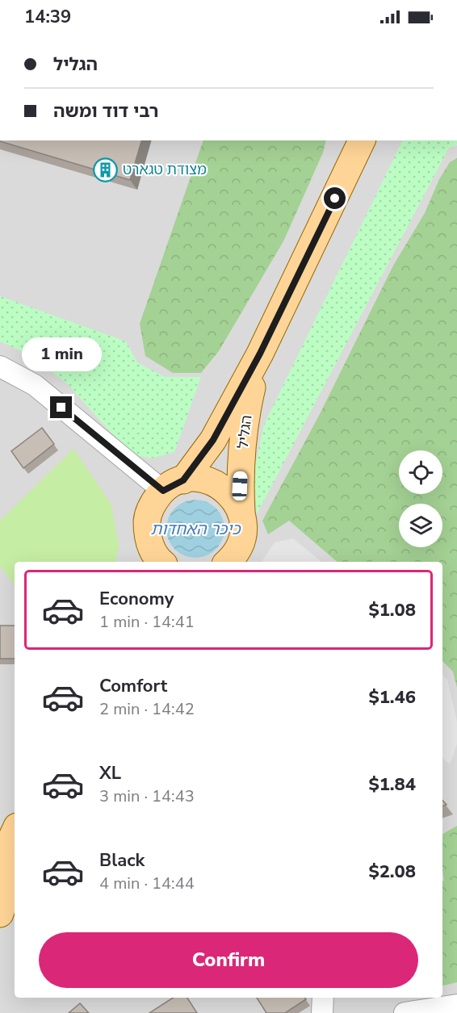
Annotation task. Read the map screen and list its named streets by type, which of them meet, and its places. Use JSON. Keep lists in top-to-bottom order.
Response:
{
  "streets": {
    "main road": ["הגליל"]
  },
  "water": ["כיכר האחדות"],
  "places": {
    "building": ["מצודת טגארט"]
  },
  "page": {
    "status": "14:39",
    "banner": ["הגליל", "רבי דוד ומשה"],
    "bubble": "1 min",
    "list": [
      {
        "name": "Economy",
        "note": "1 min · 14:41",
        "value": "$1.08"
      },
      {
        "name": "Comfort",
        "note": "2 min · 14:42",
        "value": "$1.46"
      },
      {
        "name": "XL",
        "note": "3 min · 14:43",
        "value": "$1.84"
      },
      {
        "name": "Black",
        "note": "4 min · 14:44",
        "value": "$2.08"
      }
    ],
    "buttons": "Confirm"
  }
}
